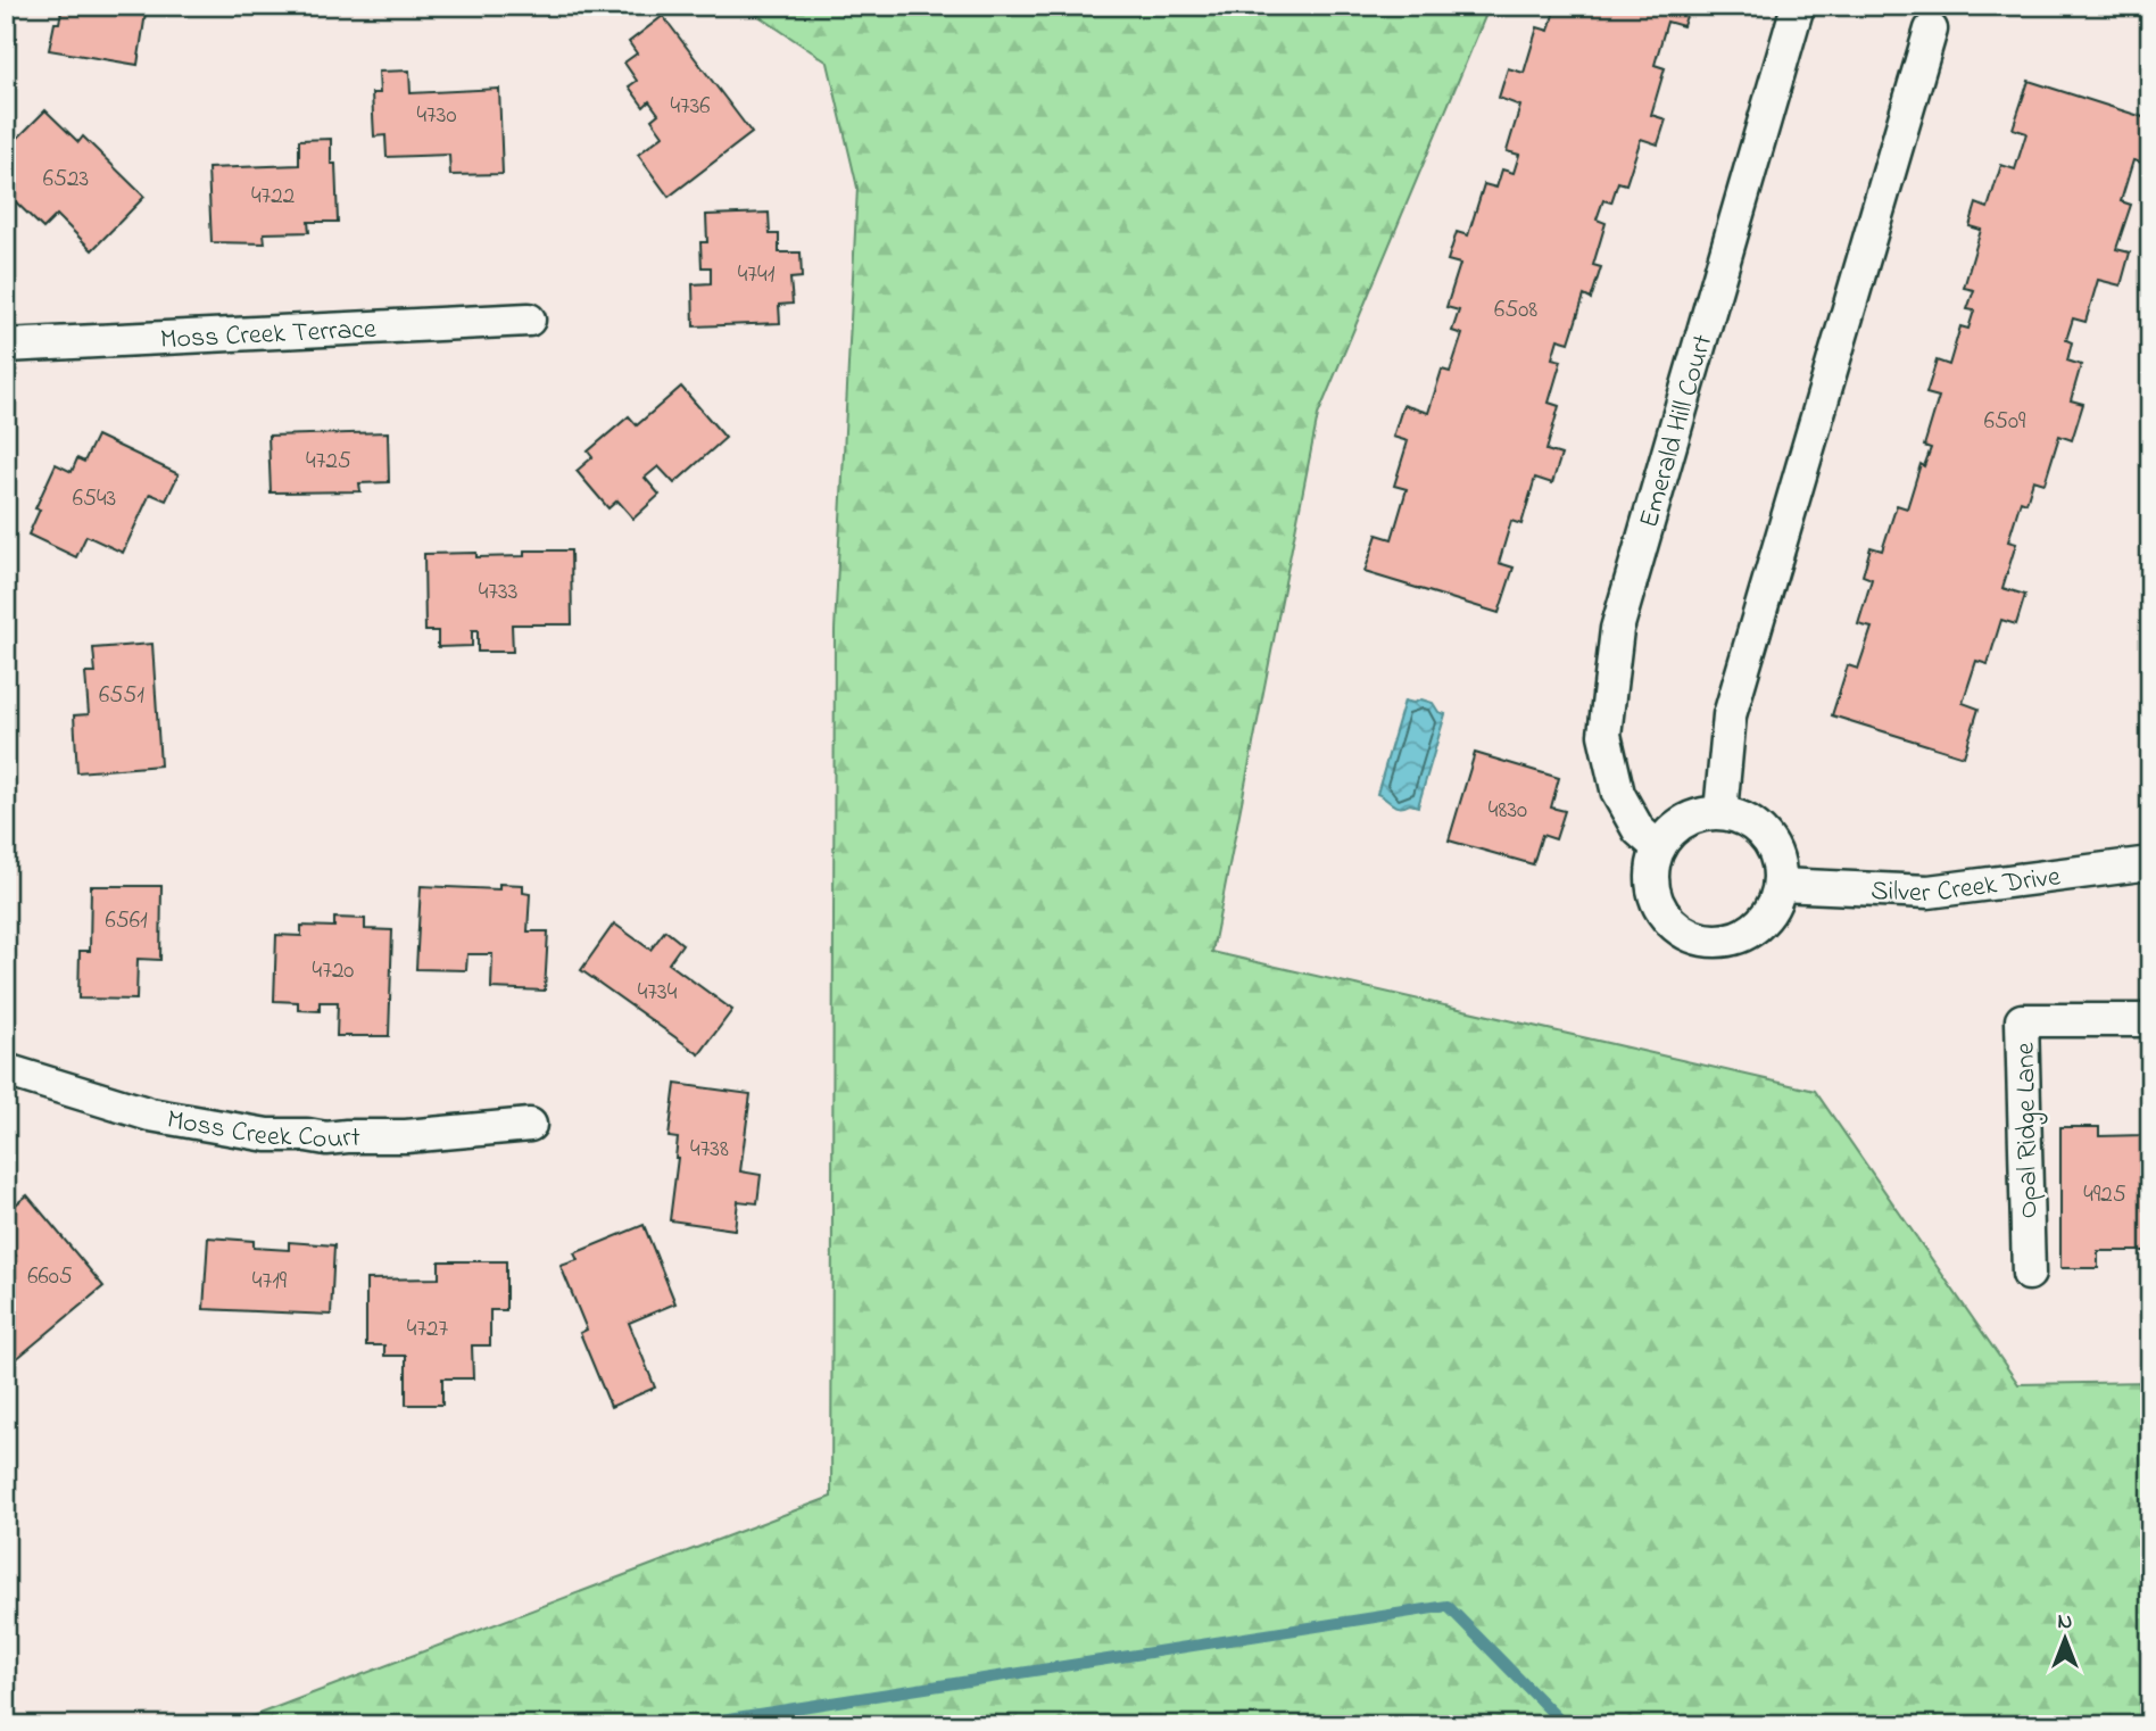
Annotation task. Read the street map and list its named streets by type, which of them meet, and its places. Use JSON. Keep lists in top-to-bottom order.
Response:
{
  "streets": {
    "street": [
      "Moss Creek Terrace",
      "Emerald Hill Court",
      "Silver Creek Drive",
      "Moss Creek Court",
      "Opal Ridge Lane"
    ]
  },
  "crossings": [
    ["Emerald Hill Court", "Silver Creek Drive"]
  ],
  "house_numbers": [
    "4736",
    "4730",
    "6523",
    "4722",
    "4741",
    "6508",
    "6509",
    "4725",
    "6543",
    "4733",
    "6551",
    "4830",
    "6561",
    "4720",
    "4734",
    "4738",
    "4925",
    "6605",
    "4719",
    "4727"
  ],
  "north": "top"
}
